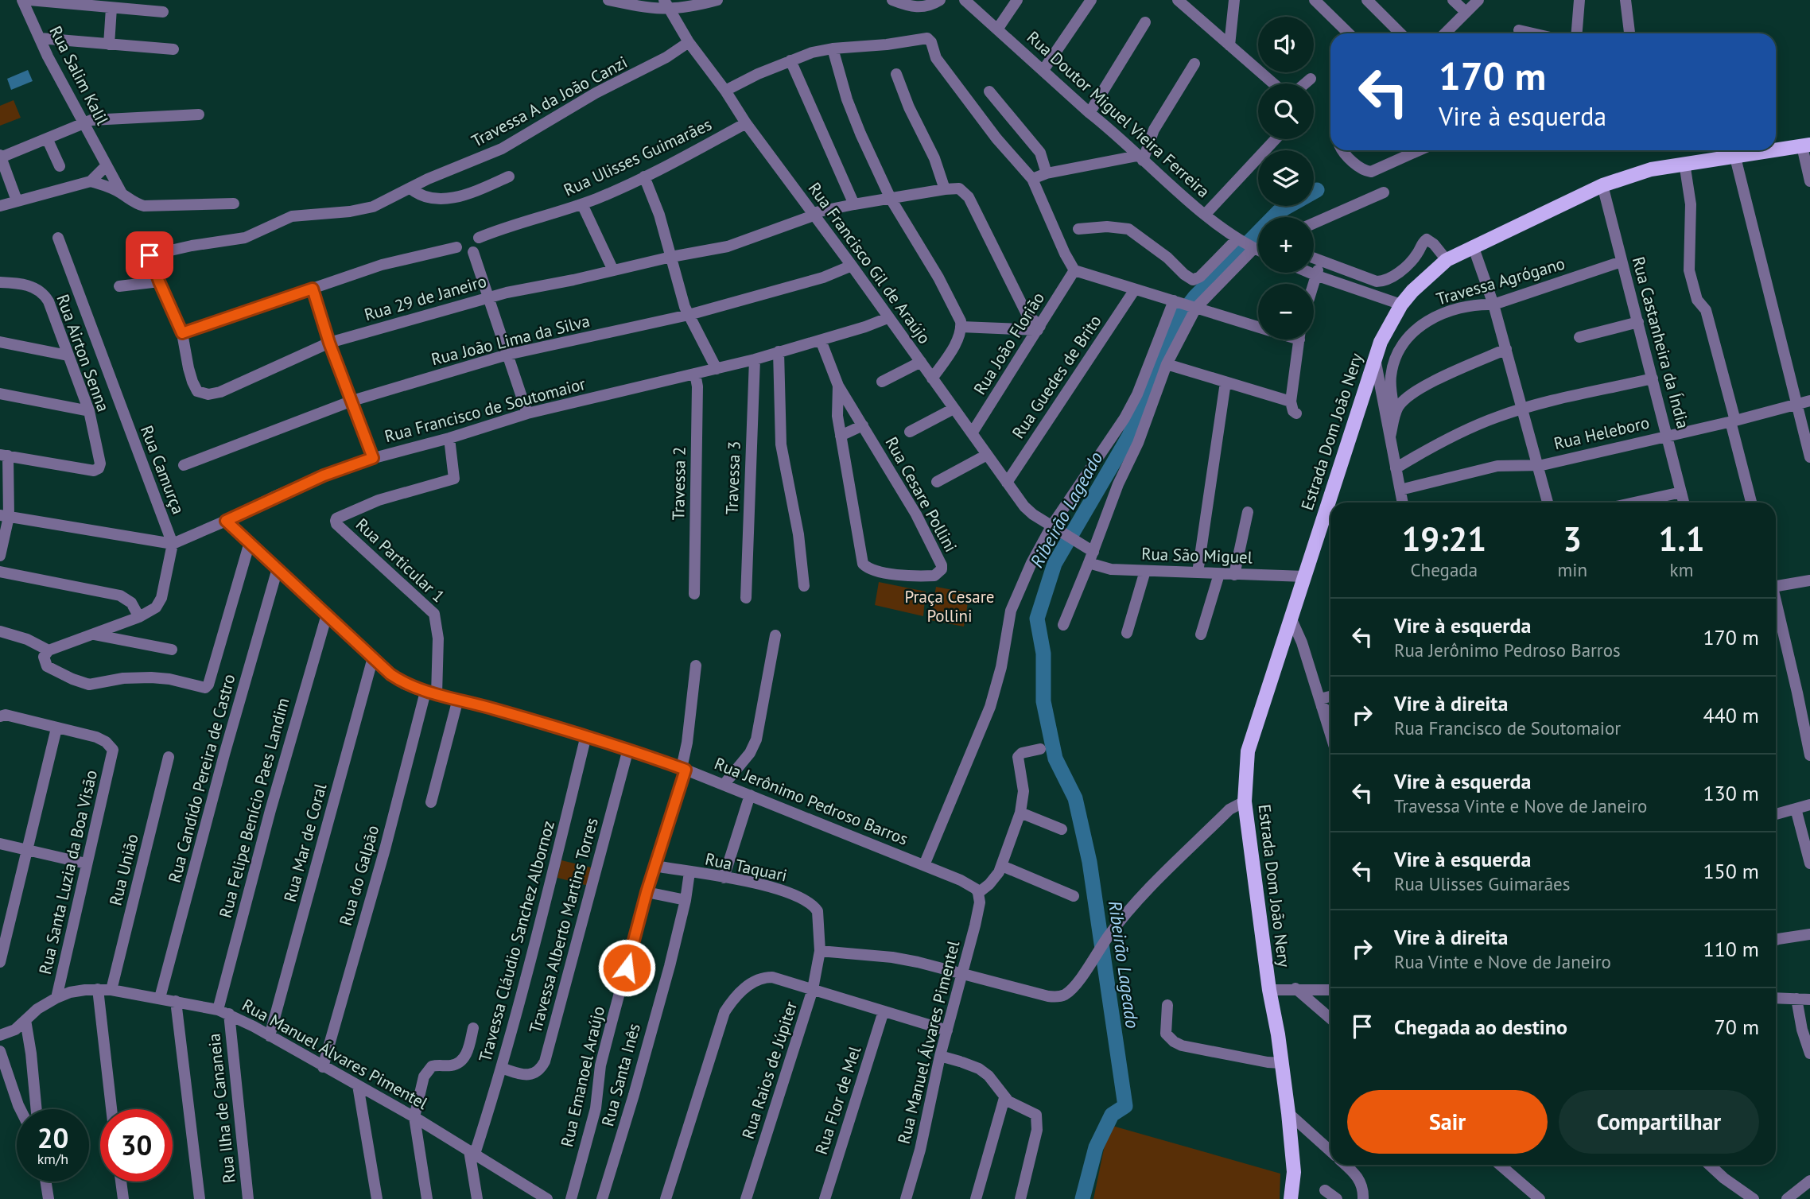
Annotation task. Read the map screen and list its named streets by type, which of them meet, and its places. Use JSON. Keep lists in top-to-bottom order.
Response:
{
  "streets": {
    "main road": ["Estrada Dom João Nery"],
    "street": [
      "Rua Salim Kalil",
      "Travessa A da João Canzi",
      "Rua Doutor Miguel Vieira Ferreira",
      "Rua Ulisses Guimarães",
      "Rua Francisco Gil de Araújo",
      "Travessa Agrógano",
      "Rua 29 de Janeiro",
      "Rua João Lima da Silva",
      "Rua Castanheira da Índia",
      "Rua João Florião",
      "Rua Airton Senna",
      "Rua Guedes de Brito",
      "Rua Francisco de Soutomaior",
      "Rua Heleboro",
      "Rua Camurça",
      "Travessa 3",
      "Travessa 2",
      "Rua Cesare Pollini",
      "Rua São Miguel",
      "Rua Particular 1",
      "Rua Candido Pereira de Castro",
      "Rua Jerônimo Pedroso Barros",
      "Rua Felipe Benício Paes Landim",
      "Rua Mar de Coral",
      "Rua Taquari",
      "Rua União",
      "Rua Santa Luzia da Boa Visão",
      "Rua do Galpão",
      "Travessa Alberto Martins Torres",
      "Travessa Cláudio Sanchez Albornoz",
      "Rua Manuel Álvares Pimentel",
      "Rua Raios de Júpiter",
      "Rua Santa Inês",
      "Rua Emanoel Araújo",
      "Rua Flor de Mel",
      "Rua Ilha de Cananeia"
    ]
  },
  "crossings": [
    ["Travessa A da João Canzi", "Rua Francisco Gil de Araújo"],
    ["Rua Ulisses Guimarães", "Rua Francisco Gil de Araújo"],
    ["Rua Francisco Gil de Araújo", "Rua 29 de Janeiro"],
    ["Rua Francisco Gil de Araújo", "Rua João Lima da Silva"],
    ["Rua Francisco Gil de Araújo", "Rua João Florião"],
    ["Rua Francisco Gil de Araújo", "Rua Guedes de Brito"],
    ["Rua Francisco Gil de Araújo", "Rua Francisco de Soutomaior"],
    ["Rua Francisco Gil de Araújo", "Rua São Miguel"],
    ["Travessa Agrógano", "Rua Castanheira da Índia"],
    ["Rua Castanheira da Índia", "Estrada Dom João Nery"],
    ["Rua Castanheira da Índia", "Rua Heleboro"],
    ["Rua Francisco de Soutomaior", "Rua Camurça"],
    ["Rua Francisco de Soutomaior", "Travessa 3"],
    ["Rua Francisco de Soutomaior", "Travessa 2"],
    ["Rua Francisco de Soutomaior", "Rua Cesare Pollini"],
    ["Rua Francisco de Soutomaior", "Rua Particular 1"],
    ["Rua Francisco de Soutomaior", "Rua Jerônimo Pedroso Barros"],
    ["Estrada Dom João Nery", "Rua São Miguel"],
    ["Rua Particular 1", "Rua Jerônimo Pedroso Barros"],
    ["Rua Particular 1", "Rua do Galpão"],
    ["Rua Candido Pereira de Castro", "Rua Jerônimo Pedroso Barros"],
    ["Rua Candido Pereira de Castro", "Rua Manuel Álvares Pimentel"],
    ["Rua Jerônimo Pedroso Barros", "Rua Felipe Benício Paes Landim"],
    ["Rua Jerônimo Pedroso Barros", "Rua Mar de Coral"],
    ["Rua Jerônimo Pedroso Barros", "Rua do Galpão"],
    ["Rua Jerônimo Pedroso Barros", "Travessa Alberto Martins Torres"],
    ["Rua Jerônimo Pedroso Barros", "Travessa Cláudio Sanchez Albornoz"],
    ["Rua Jerônimo Pedroso Barros", "Rua Manuel Álvares Pimentel"],
    ["Rua Jerônimo Pedroso Barros", "Rua Emanoel Araújo"],
    ["Rua Felipe Benício Paes Landim", "Rua Manuel Álvares Pimentel"],
    ["Rua Felipe Benício Paes Landim", "Rua Ilha de Cananeia"],
    ["Rua Mar de Coral", "Rua Manuel Álvares Pimentel"],
    ["Rua Taquari", "Rua Raios de Júpiter"],
    ["Rua Taquari", "Rua Santa Inês"],
    ["Rua Taquari", "Rua Emanoel Araújo"],
    ["Rua União", "Rua Manuel Álvares Pimentel"],
    ["Rua Santa Luzia da Boa Visão", "Rua Manuel Álvares Pimentel"],
    ["Rua do Galpão", "Rua Manuel Álvares Pimentel"],
    ["Travessa Alberto Martins Torres", "Travessa Cláudio Sanchez Albornoz"],
    ["Travessa Cláudio Sanchez Albornoz", "Rua Manuel Álvares Pimentel"],
    ["Rua Manuel Álvares Pimentel", "Rua Ilha de Cananeia"]
  ],
  "water": ["Ribeirão Lageado"],
  "parks": ["Praça Cesare Pollini"],
  "page": {
    "map_buttons": ["+", "−"],
    "turn": ["170 m", "Vire à esquerda"],
    "eta": [
      "19:21",
      "Chegada",
      "3",
      "min",
      "1.1",
      "km"
    ],
    "list": [
      {
        "name": "Vire à esquerda",
        "note": "Rua Jerônimo Pedroso Barros",
        "value": "170 m"
      },
      {
        "name": "Vire à direita",
        "note": "Rua Francisco de Soutomaior",
        "value": "440 m"
      },
      {
        "name": "Vire à esquerda",
        "note": "Travessa Vinte e Nove de Janeiro",
        "value": "130 m"
      },
      {
        "name": "Vire à esquerda",
        "note": "Rua Ulisses Guimarães",
        "value": "150 m"
      },
      {
        "name": "Vire à direita",
        "note": "Rua Vinte e Nove de Janeiro",
        "value": "110 m"
      },
      {
        "name": "Chegada ao destino",
        "value": "70 m"
      }
    ],
    "buttons": ["Sair", "Compartilhar"],
    "speed": "20 km/h",
    "limit": "30"
  }
}
